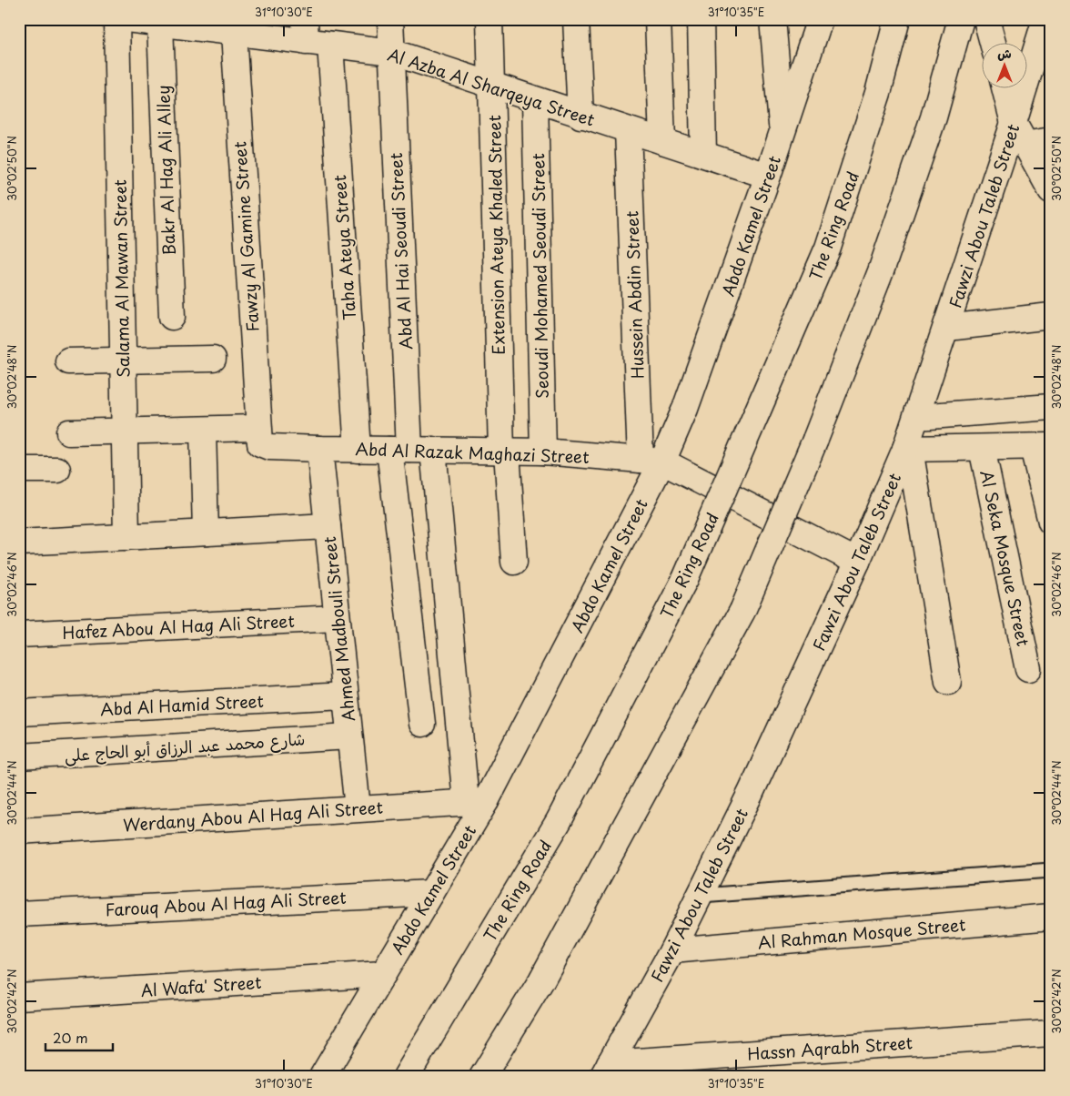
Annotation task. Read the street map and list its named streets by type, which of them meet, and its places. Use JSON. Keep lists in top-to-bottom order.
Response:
{
  "streets": {
    "main road": [
      "Al Azba Al Sharqeya Street",
      "Bakr Al Hag Ali Alley",
      "Fawzi Abou Taleb Street",
      "Abdo Kamel Street",
      "The Ring Road",
      "Extension Ateya Khaled Street",
      "Fawzy Al Gamine Street",
      "Taha Ateya Street",
      "Abd Al Hai Seoudi Street",
      "Seoudi Mohamed Seoudi Street",
      "Salama Al Mawan Street",
      "Hussein Abdin Street",
      "Abd Al Razak Maghazi Street",
      "Al Seka Mosque Street",
      "Hafez Abou Al Hag Ali Street",
      "Ahmed Madbouli Street",
      "Abd Al Hamid Street",
      "شارع محمد عبد الرزاق أبو الحاج على",
      "Werdany Abou Al Hag Ali Street",
      "Farouq Abou Al Hag Ali Street",
      "Al Rahman Mosque Street",
      "Al Wafa' Street",
      "Hassn Aqrabh Street"
    ]
  },
  "crossings": [
    ["Al Azba Al Sharqeya Street", "Bakr Al Hag Ali Alley"],
    ["Al Azba Al Sharqeya Street", "Abdo Kamel Street"],
    ["Al Azba Al Sharqeya Street", "Extension Ateya Khaled Street"],
    ["Al Azba Al Sharqeya Street", "Fawzy Al Gamine Street"],
    ["Al Azba Al Sharqeya Street", "Taha Ateya Street"],
    ["Al Azba Al Sharqeya Street", "Abd Al Hai Seoudi Street"],
    ["Al Azba Al Sharqeya Street", "Seoudi Mohamed Seoudi Street"],
    ["Al Azba Al Sharqeya Street", "Hussein Abdin Street"],
    ["Fawzi Abou Taleb Street", "Abd Al Razak Maghazi Street"],
    ["Fawzi Abou Taleb Street", "Al Rahman Mosque Street"],
    ["Fawzi Abou Taleb Street", "Hassn Aqrabh Street"],
    ["Abdo Kamel Street", "Hussein Abdin Street"],
    ["Abdo Kamel Street", "Abd Al Razak Maghazi Street"],
    ["Abdo Kamel Street", "Werdany Abou Al Hag Ali Street"],
    ["Abdo Kamel Street", "Farouq Abou Al Hag Ali Street"],
    ["Abdo Kamel Street", "Al Wafa' Street"],
    ["Extension Ateya Khaled Street", "Abd Al Razak Maghazi Street"],
    ["Fawzy Al Gamine Street", "Abd Al Razak Maghazi Street"],
    ["Taha Ateya Street", "Abd Al Razak Maghazi Street"],
    ["Abd Al Hai Seoudi Street", "Abd Al Razak Maghazi Street"],
    ["Seoudi Mohamed Seoudi Street", "Abd Al Razak Maghazi Street"],
    ["Hussein Abdin Street", "Abd Al Razak Maghazi Street"],
    ["Abd Al Razak Maghazi Street", "Ahmed Madbouli Street"],
    ["Hafez Abou Al Hag Ali Street", "Ahmed Madbouli Street"],
    ["Ahmed Madbouli Street", "Abd Al Hamid Street"],
    ["Ahmed Madbouli Street", "شارع محمد عبد الرزاق أبو الحاج على"],
    ["Ahmed Madbouli Street", "Werdany Abou Al Hag Ali Street"]
  ],
  "scale_bar": "20 m",
  "north": "top",
  "coordinates": [
    "31°10'30\"E",
    "31°10'35\"E",
    "30°02'50\"N",
    "30°02'48\"N",
    "30°02'46\"N",
    "30°02'44\"N",
    "30°02'42\"N"
  ]
}
